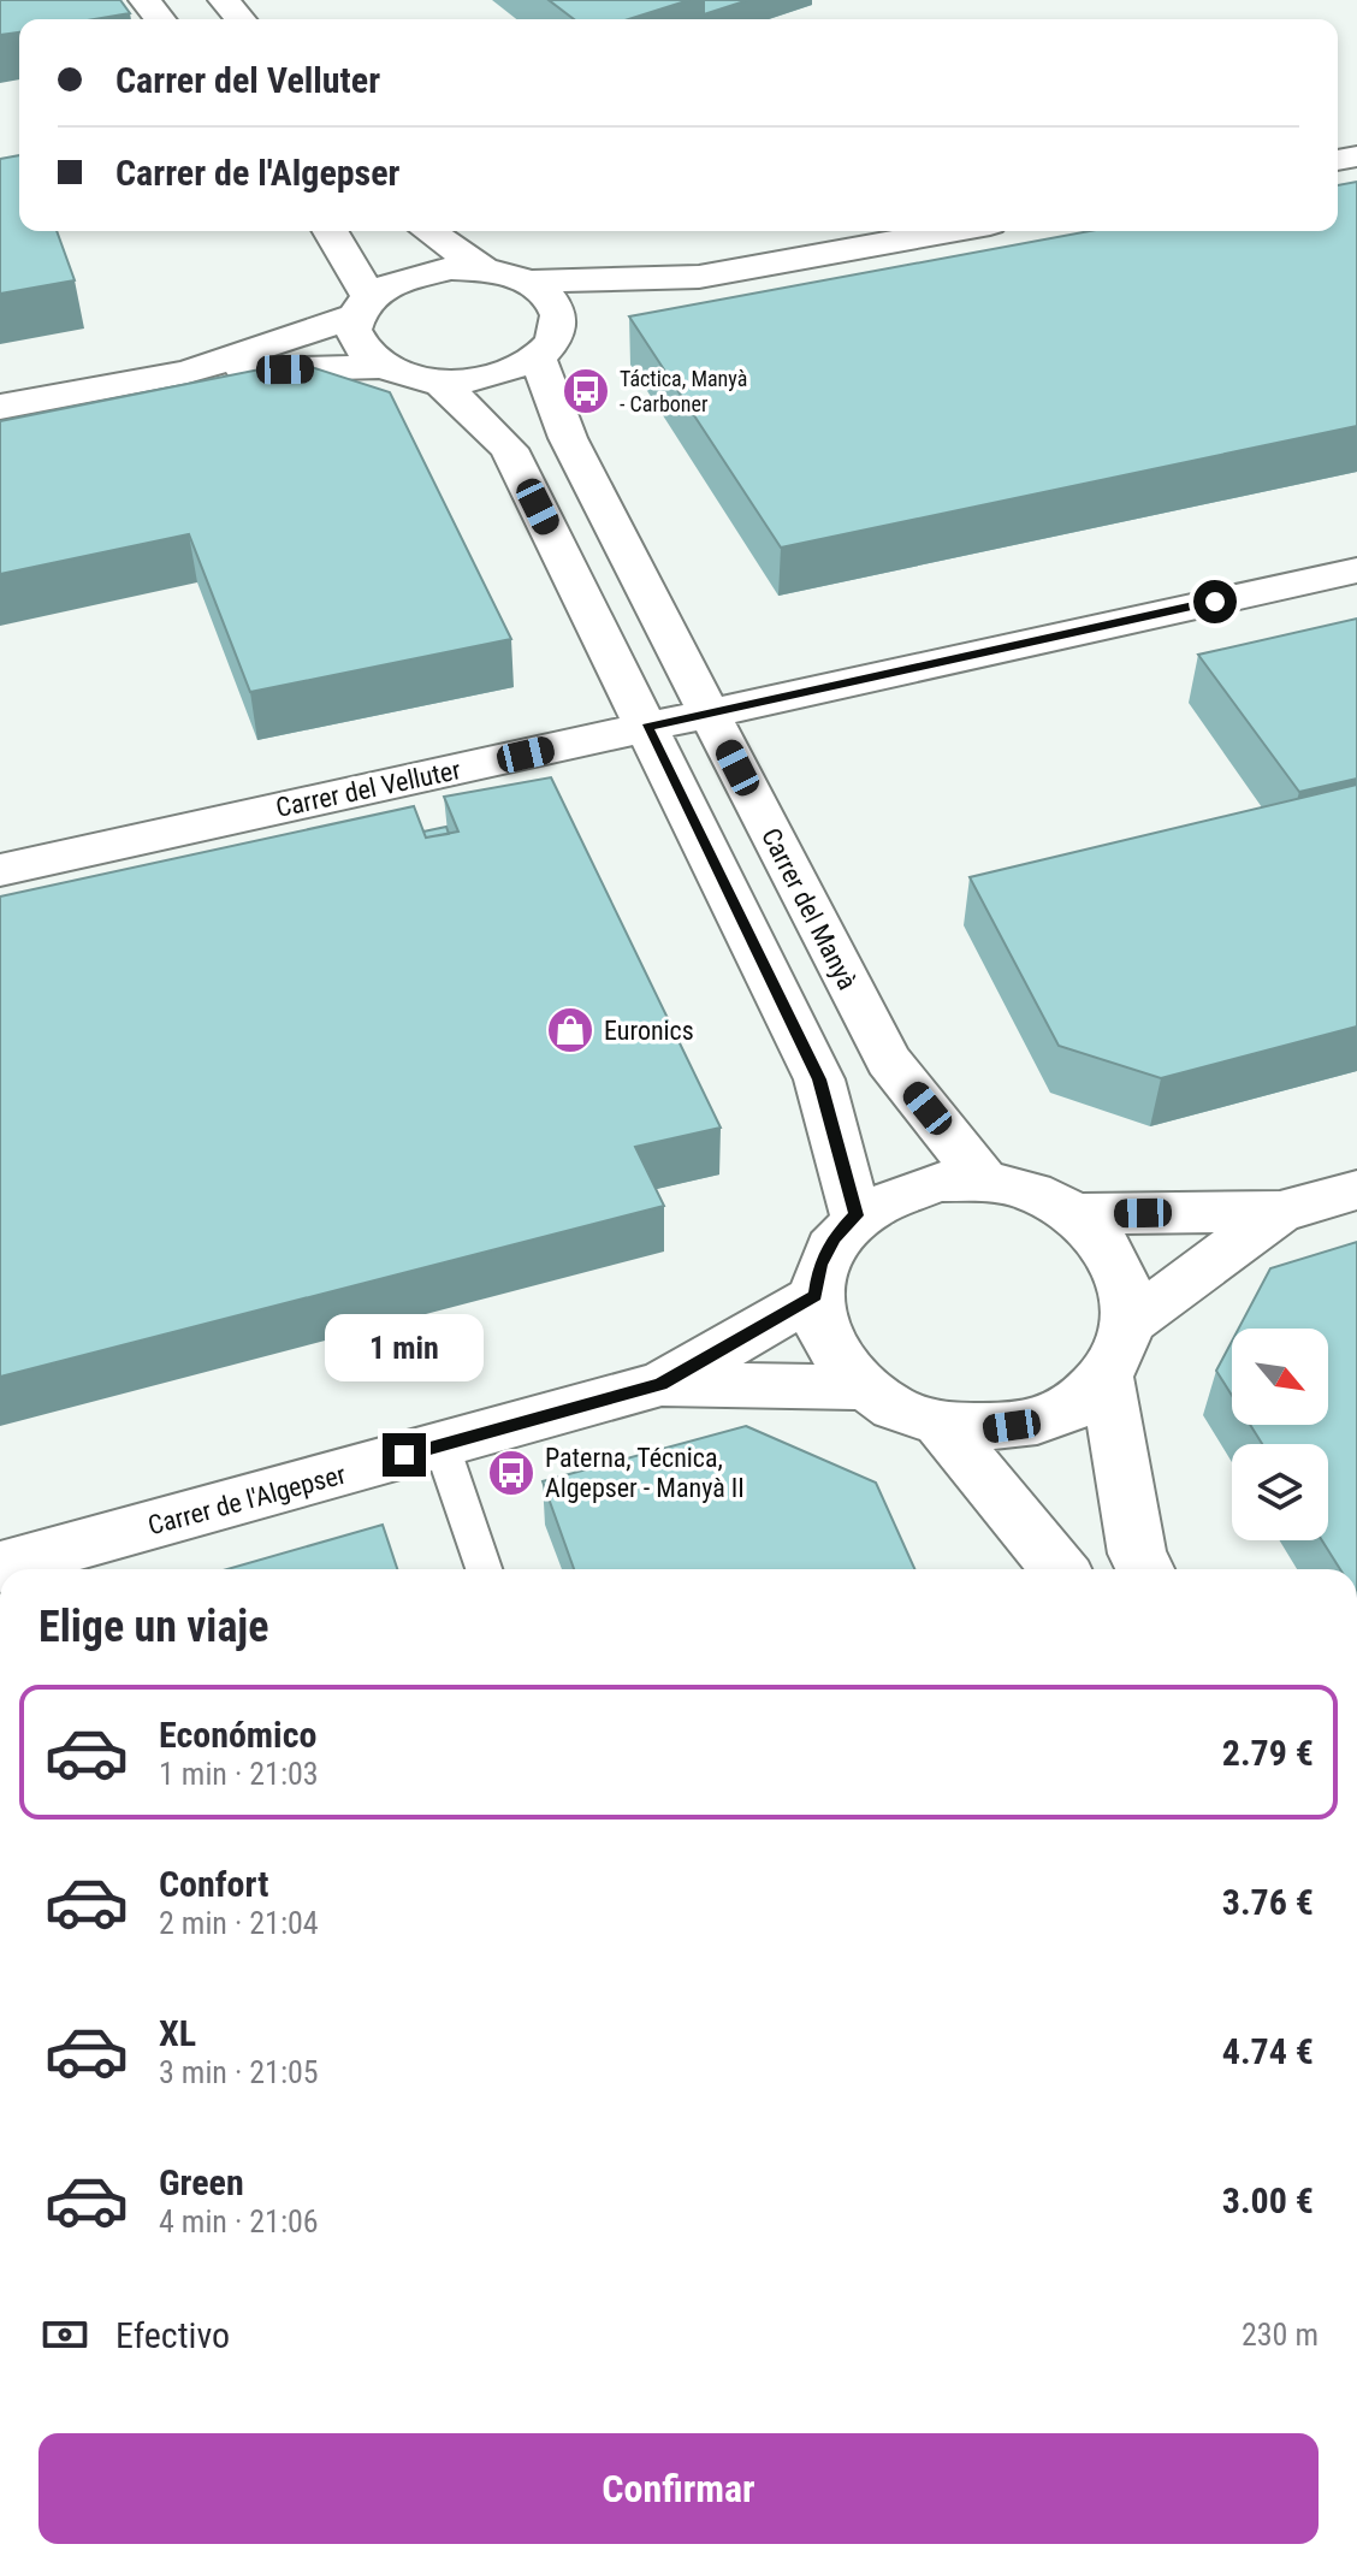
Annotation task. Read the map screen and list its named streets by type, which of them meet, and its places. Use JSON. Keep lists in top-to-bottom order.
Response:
{
  "streets": {
    "street": ["Carrer del Velluter", "Carrer del Manyà", "Carrer de l'Algepser"]
  },
  "crossings": [
    ["Carrer del Velluter", "Carrer del Manyà"]
  ],
  "places": {
    "bus stop": ["Táctica, Manyà - Carboner", "Paterna, Técnica, Algepser - Manyà II"],
    "shop": ["Euronics"]
  },
  "north": "bottom right",
  "page": {
    "banner": ["Carrer del Velluter", "Carrer de l'Algepser"],
    "bubble": "1 min",
    "heading": "Elige un viaje",
    "list": [
      {
        "name": "Económico",
        "note": "1 min · 21:03",
        "value": "2.79 €"
      },
      {
        "name": "Confort",
        "note": "2 min · 21:04",
        "value": "3.76 €"
      },
      {
        "name": "XL",
        "note": "3 min · 21:05",
        "value": "4.74 €"
      },
      {
        "name": "Green",
        "note": "4 min · 21:06",
        "value": "3.00 €"
      }
    ],
    "pay": ["Efectivo", "230 m"],
    "buttons": "Confirmar"
  }
}
